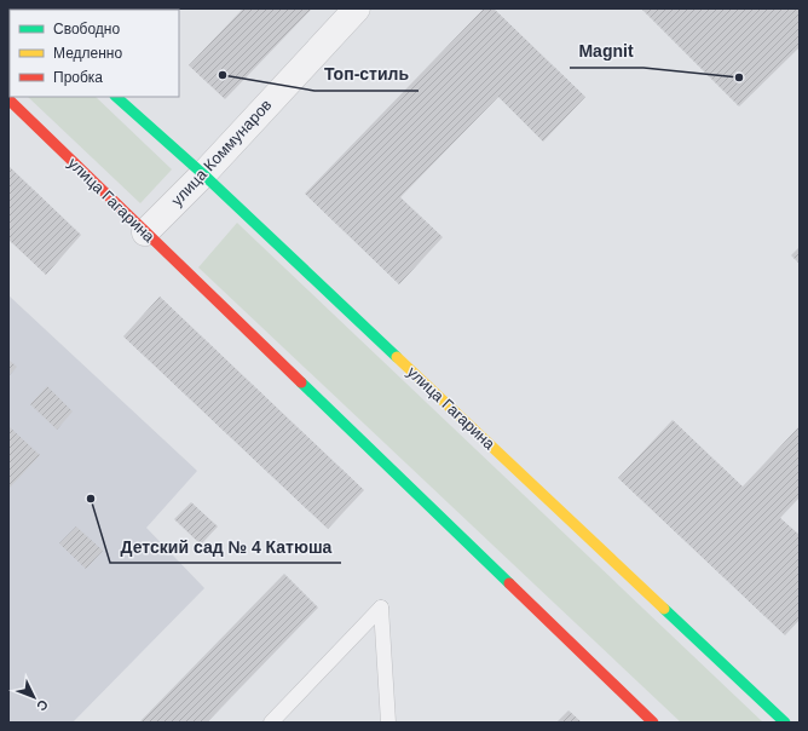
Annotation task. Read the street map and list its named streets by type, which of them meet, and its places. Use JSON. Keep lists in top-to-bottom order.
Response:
{
  "streets": {
    "street": ["улица Коммунаров", "улица Гагарина"]
  },
  "crossings": [
    ["улица Коммунаров", "улица Гагарина"]
  ],
  "places": ["Топ-стиль", "Magnit", "Детский сад № 4 Катюша"],
  "legend": ["Свободно", "Медленно", "Пробка"],
  "north": "bottom right"
}
